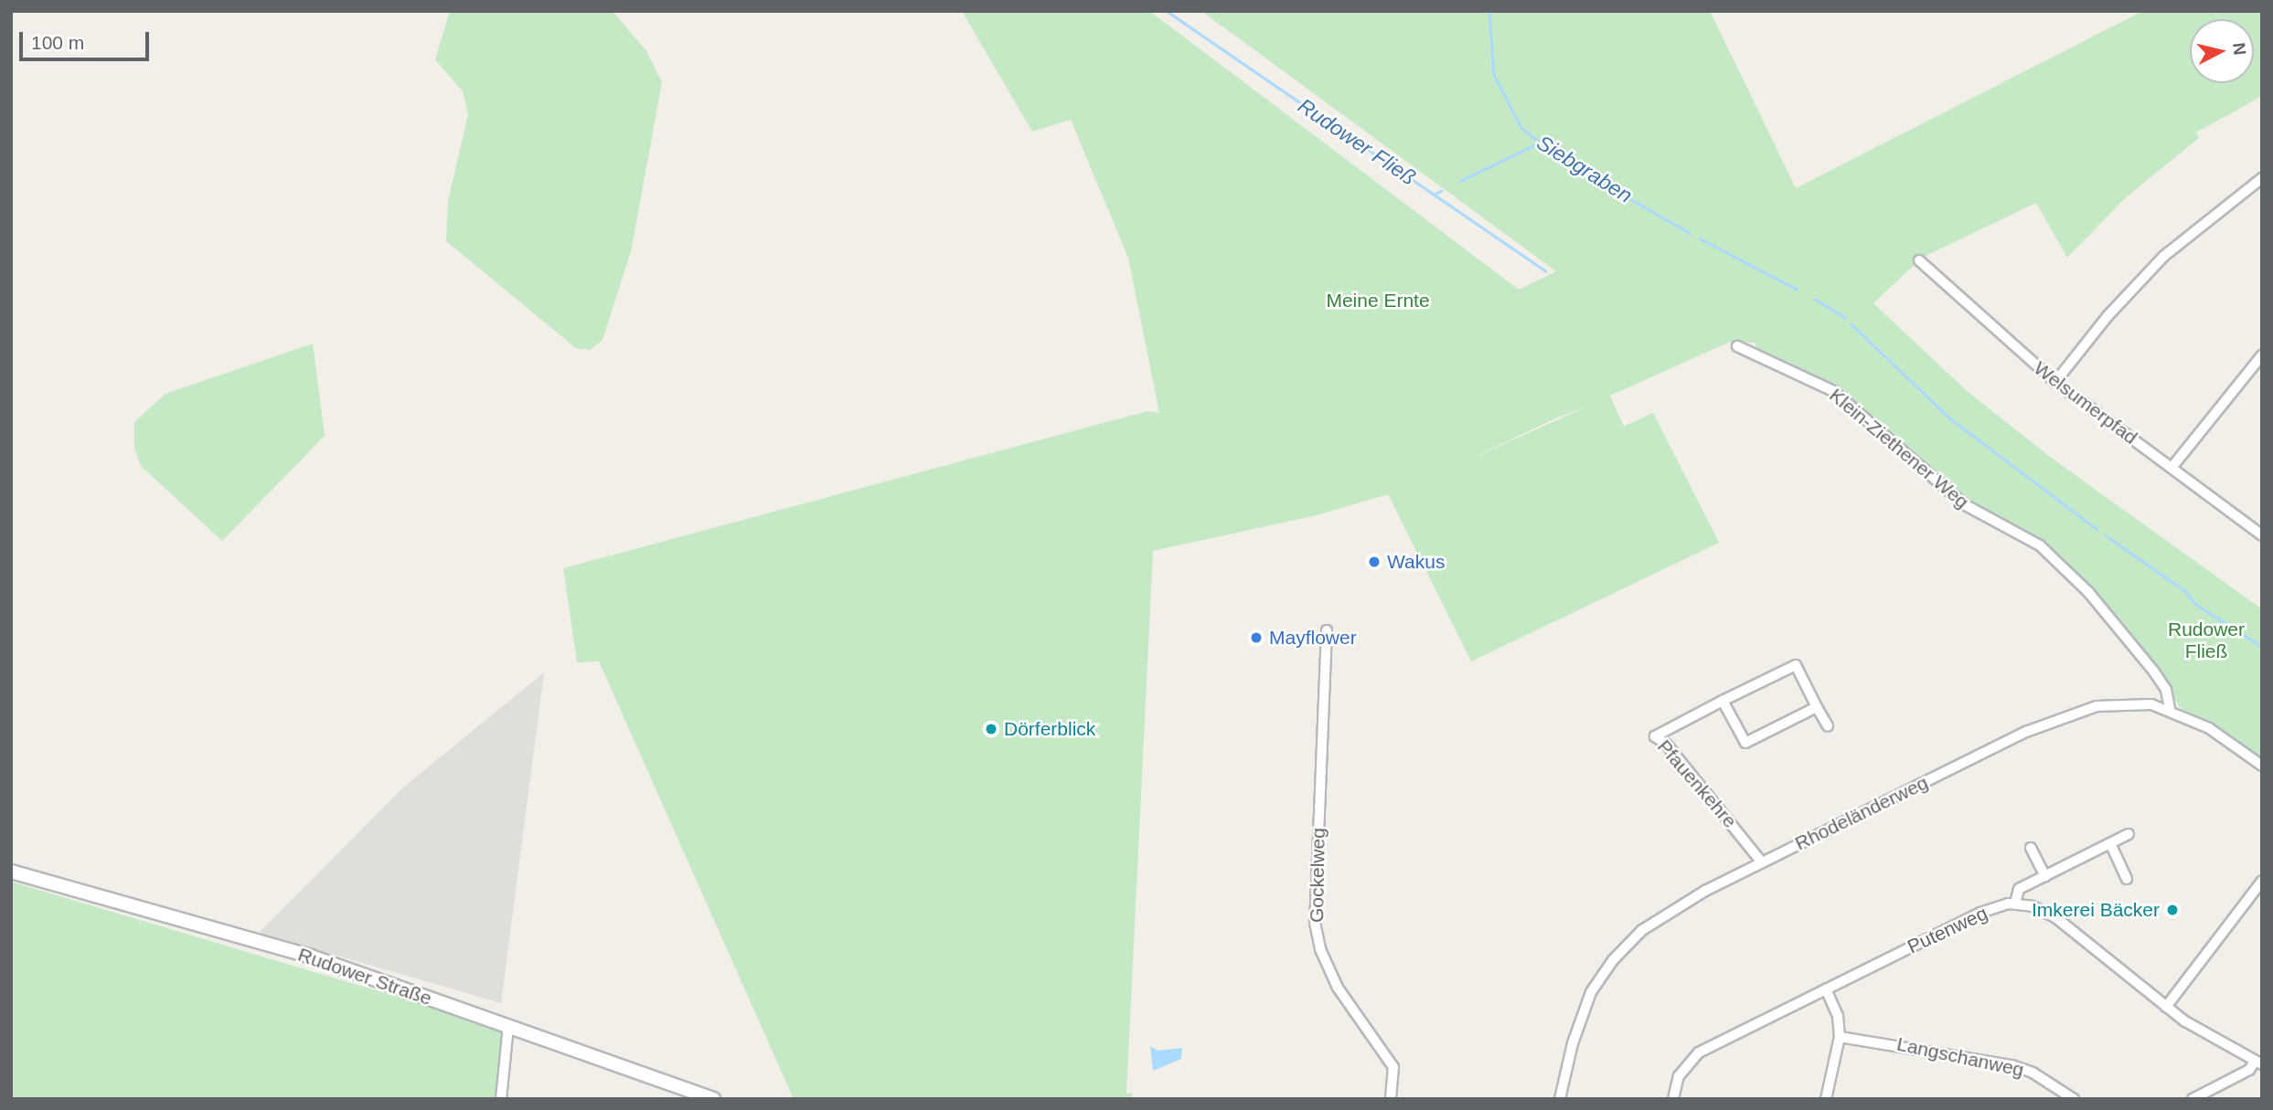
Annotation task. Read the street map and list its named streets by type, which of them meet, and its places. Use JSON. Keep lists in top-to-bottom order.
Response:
{
  "streets": {
    "street": [
      "Welsumerpfad",
      "Klein-Ziethener Weg",
      "Pfauenkehre",
      "Rhodeländerweg",
      "Gockelweg",
      "Putenweg",
      "Rudower Straße",
      "Langschanweg"
    ]
  },
  "crossings": [
    ["Klein-Ziethener Weg", "Rhodeländerweg"],
    ["Pfauenkehre", "Rhodeländerweg"]
  ],
  "water": ["Rudower Fließ", "Siebgraben"],
  "parks": ["Meine Ernte", "Rudower Fließ"],
  "places": [
    "Wakus",
    "Mayflower",
    "Dörferblick",
    "Imkerei Bäcker"
  ],
  "scale_bar": "100 m",
  "north": "right"
}
